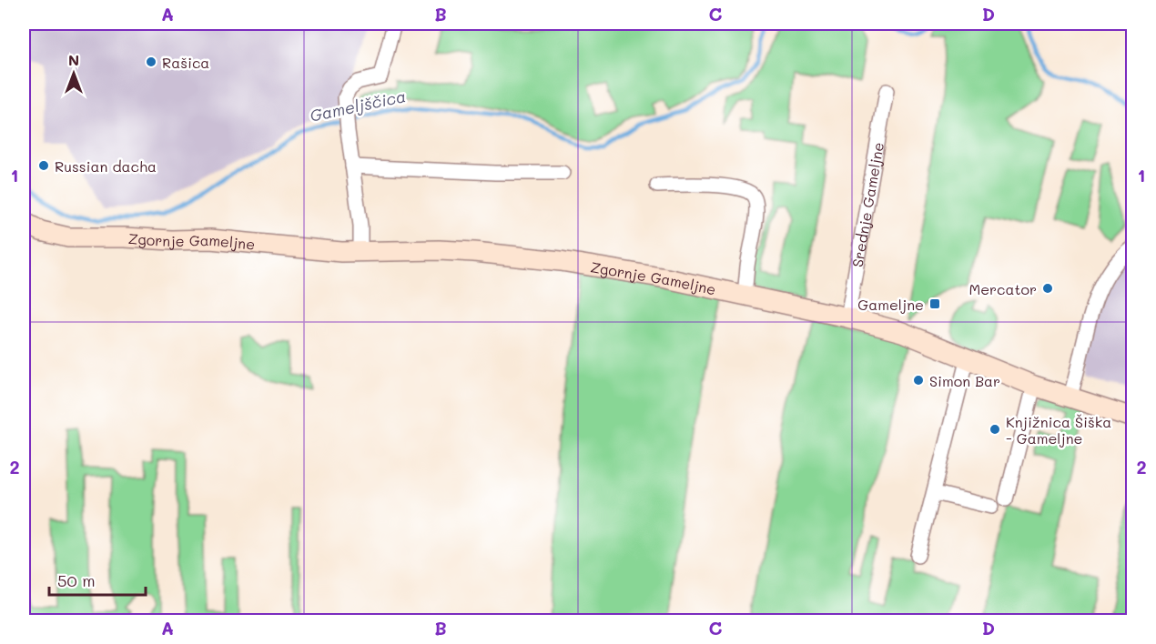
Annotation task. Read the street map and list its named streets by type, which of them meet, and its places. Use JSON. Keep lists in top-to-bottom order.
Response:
{
  "streets": {
    "street": ["Srednje Gameljne", "Zgornje Gameljne"]
  },
  "water": ["Gameljščica"],
  "places": {
    "other": [
      "Rašica",
      "Russian dacha",
      "Mercator",
      "Simon Bar",
      "Knjižnica Šiška - Gameljne"
    ],
    "transit": ["Gameljne"]
  },
  "scale_bar": "50 m",
  "north": "top",
  "grid": {
    "columns": [
      "A",
      "B",
      "C",
      "D"
    ],
    "rows": ["1", "2"]
  }
}
